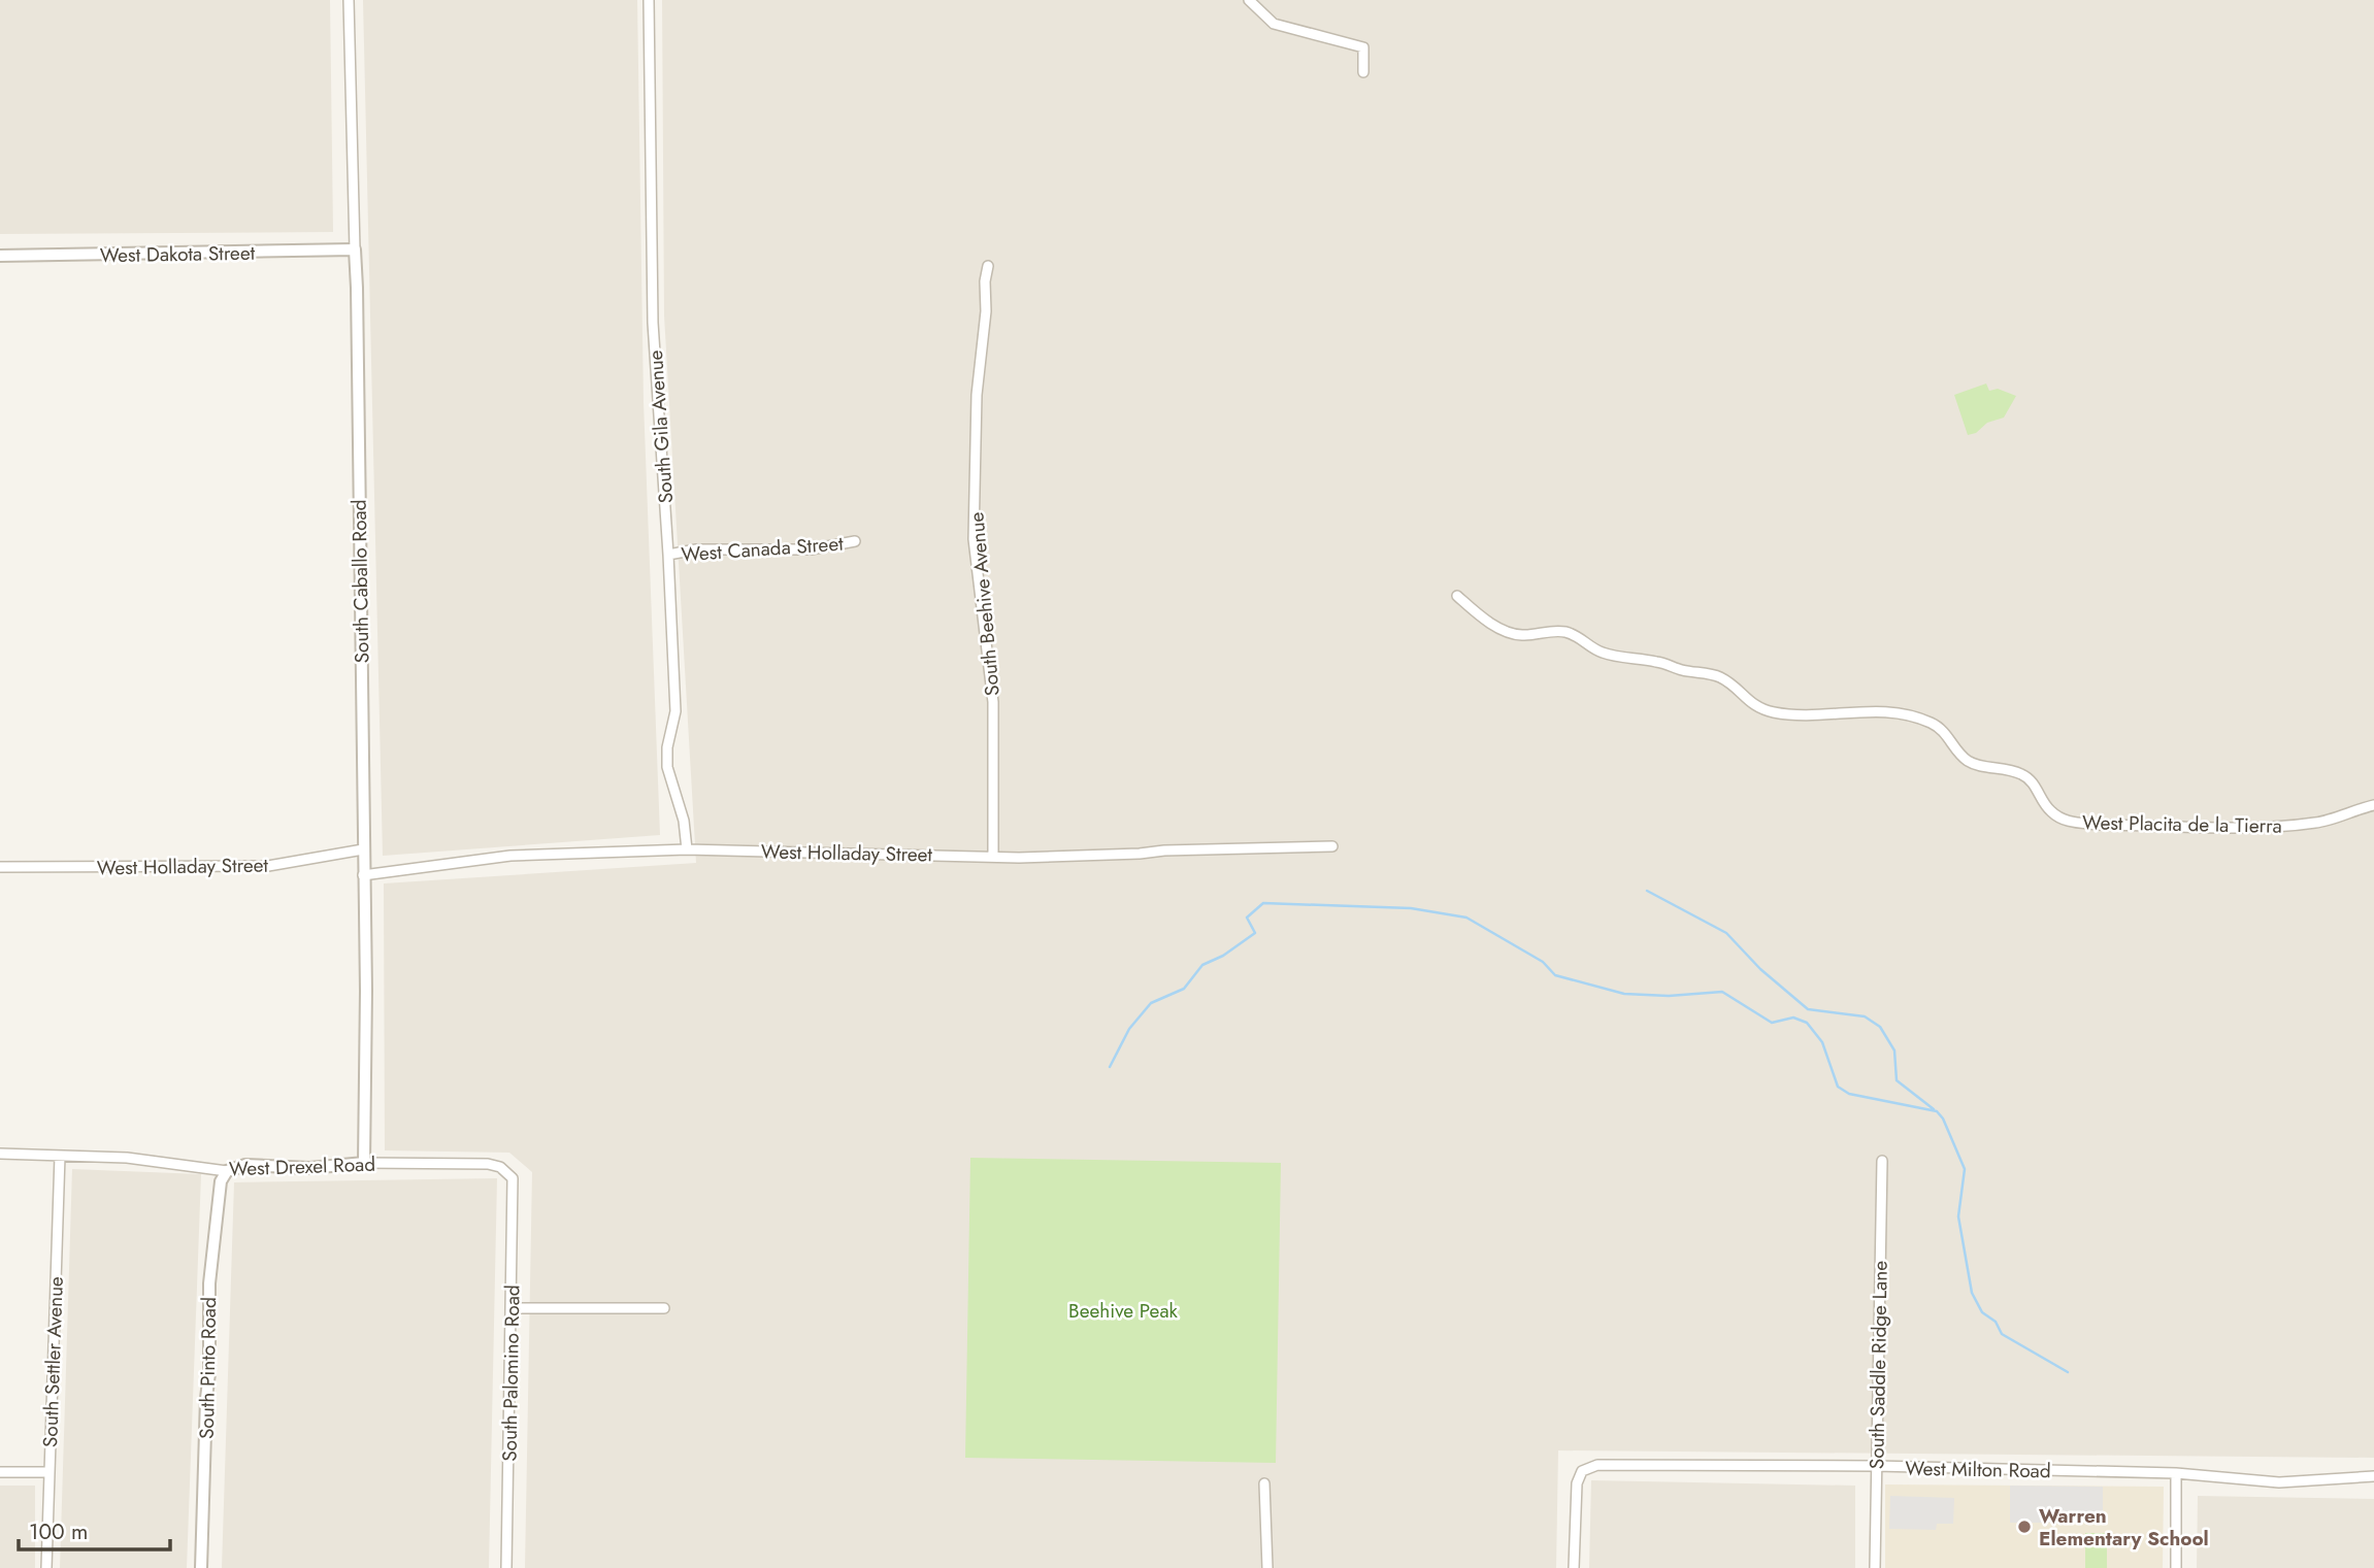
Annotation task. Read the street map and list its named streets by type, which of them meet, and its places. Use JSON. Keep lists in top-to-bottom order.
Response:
{
  "streets": {
    "street": [
      "West Dakota Street",
      "South Gila Avenue",
      "West Canada Street",
      "South Caballo Road",
      "South Beehive Avenue",
      "West Placita de la Tierra",
      "West Holladay Street",
      "West Drexel Road",
      "South Settler Avenue",
      "South Saddle Ridge Lane",
      "South Pinto Road",
      "South Palomino Road",
      "West Milton Road"
    ]
  },
  "crossings": [
    ["West Dakota Street", "South Caballo Road"],
    ["South Gila Avenue", "West Canada Street"],
    ["South Gila Avenue", "West Holladay Street"],
    ["South Caballo Road", "West Holladay Street"],
    ["South Caballo Road", "West Drexel Road"],
    ["South Beehive Avenue", "West Holladay Street"],
    ["West Drexel Road", "South Settler Avenue"],
    ["West Drexel Road", "South Pinto Road"],
    ["West Drexel Road", "South Palomino Road"],
    ["South Saddle Ridge Lane", "West Milton Road"]
  ],
  "parks": ["Beehive Peak"],
  "places": ["Warren Elementary School"],
  "scale_bar": "100 m"
}
